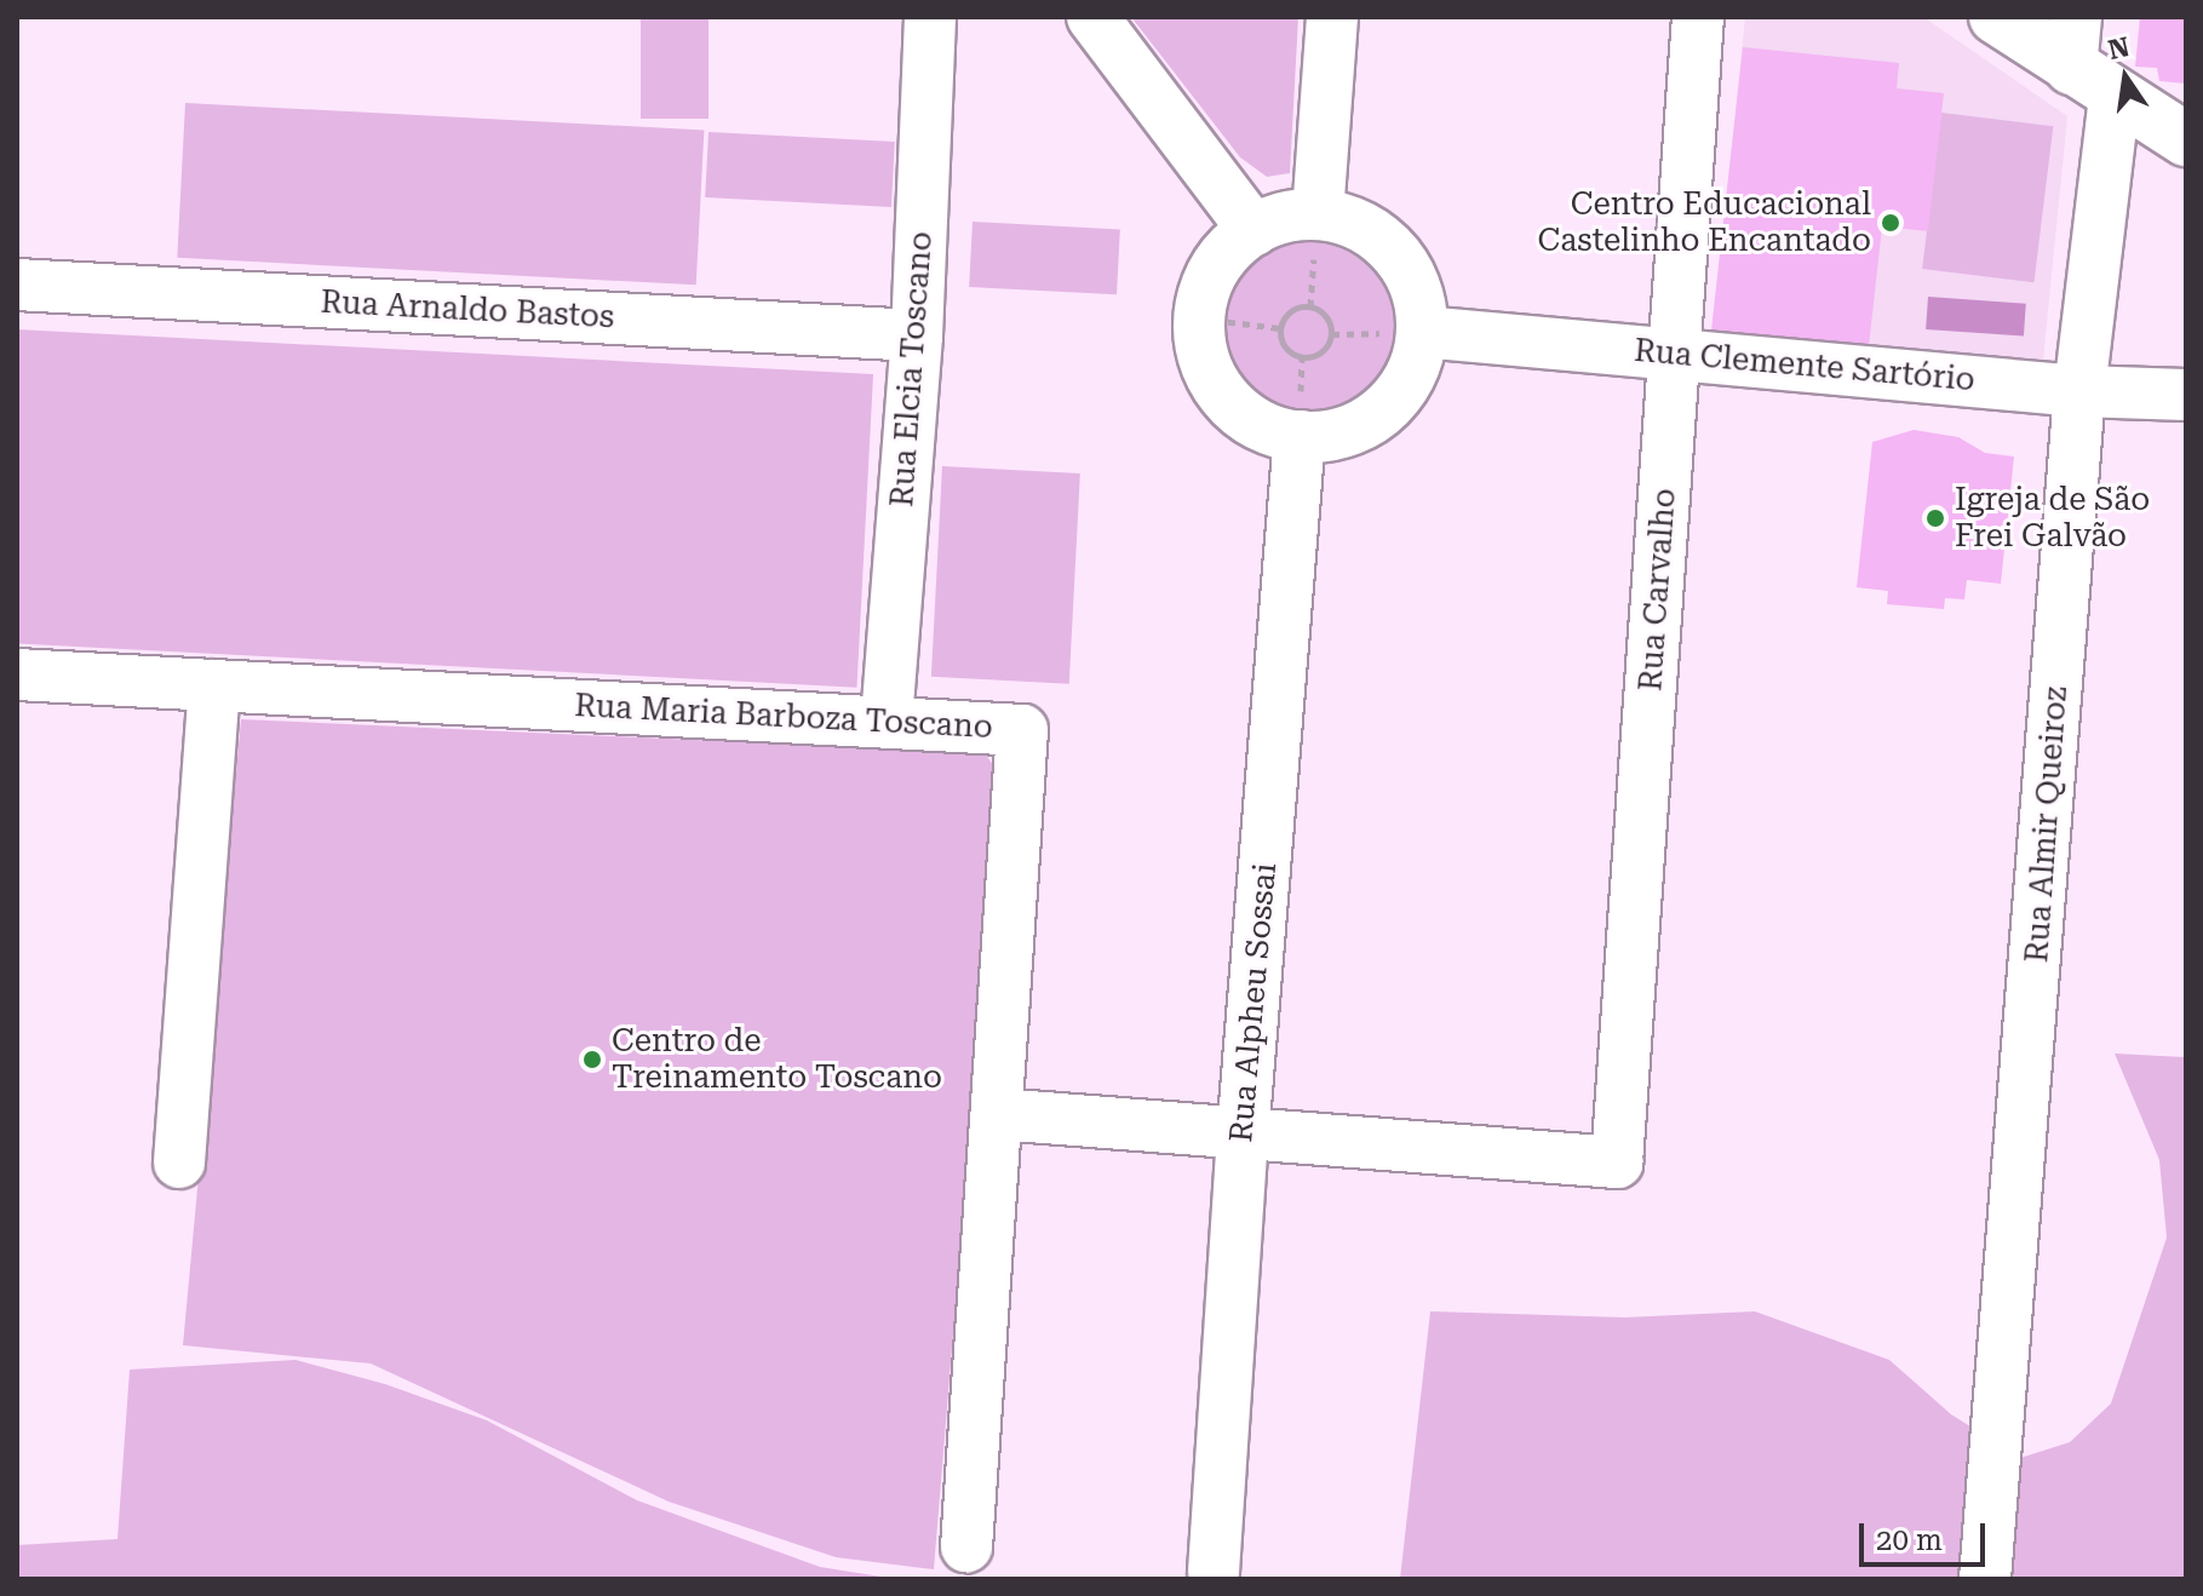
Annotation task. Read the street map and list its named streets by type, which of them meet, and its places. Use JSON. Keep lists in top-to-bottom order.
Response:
{
  "streets": {
    "street": [
      "Rua Arnaldo Bastos",
      "Rua Clemente Sartório",
      "Rua Elcia Toscano",
      "Rua Carvalho",
      "Rua Maria Barboza Toscano",
      "Rua Almir Queiroz",
      "Rua Alpheu Sossai"
    ]
  },
  "crossings": [
    ["Rua Arnaldo Bastos", "Rua Elcia Toscano"],
    ["Rua Clemente Sartório", "Rua Carvalho"],
    ["Rua Clemente Sartório", "Rua Almir Queiroz"],
    ["Rua Elcia Toscano", "Rua Maria Barboza Toscano"],
    ["Rua Carvalho", "Rua Alpheu Sossai"]
  ],
  "places": ["Centro Educacional Castelinho Encantado", "Igreja de São Frei Galvão", "Centro de Treinamento Toscano"],
  "scale_bar": "20 m",
  "north": "top"
}
